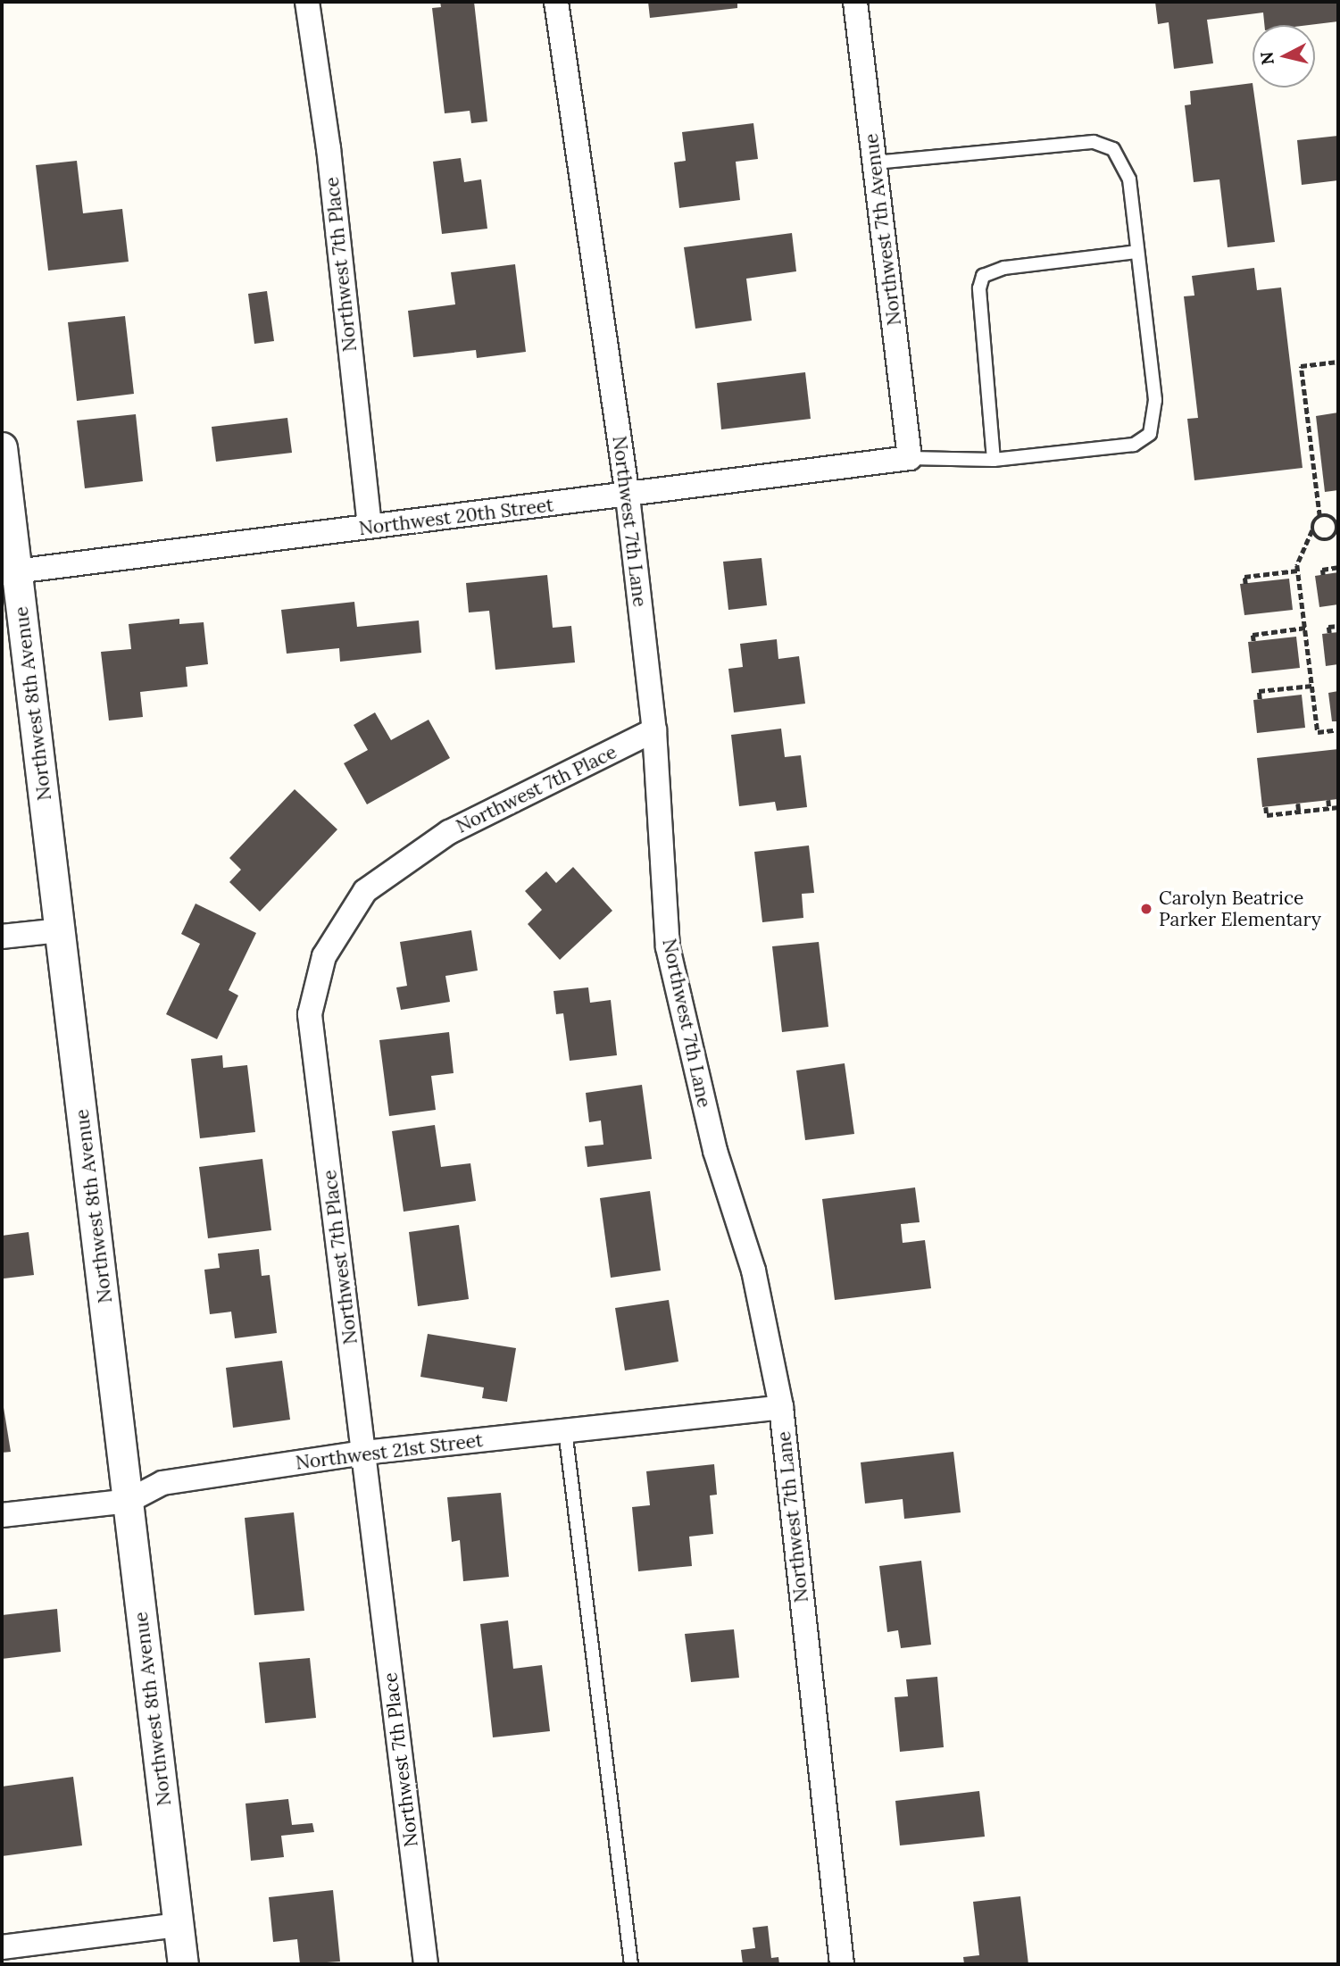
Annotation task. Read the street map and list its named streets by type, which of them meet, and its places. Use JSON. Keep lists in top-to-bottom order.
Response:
{
  "streets": {
    "street": [
      "Northwest 7th Avenue",
      "Northwest 7th Place",
      "Northwest 20th Street",
      "Northwest 7th Lane",
      "Northwest 8th Avenue",
      "Northwest 21st Street"
    ]
  },
  "crossings": [
    ["Northwest 7th Avenue", "Northwest 20th Street"],
    ["Northwest 7th Place", "Northwest 20th Street"],
    ["Northwest 7th Place", "Northwest 7th Lane"],
    ["Northwest 7th Place", "Northwest 21st Street"],
    ["Northwest 20th Street", "Northwest 7th Lane"],
    ["Northwest 20th Street", "Northwest 8th Avenue"],
    ["Northwest 7th Lane", "Northwest 21st Street"],
    ["Northwest 8th Avenue", "Northwest 21st Street"]
  ],
  "places": ["Carolyn Beatrice Parker Elementary"],
  "north": "left"
}
